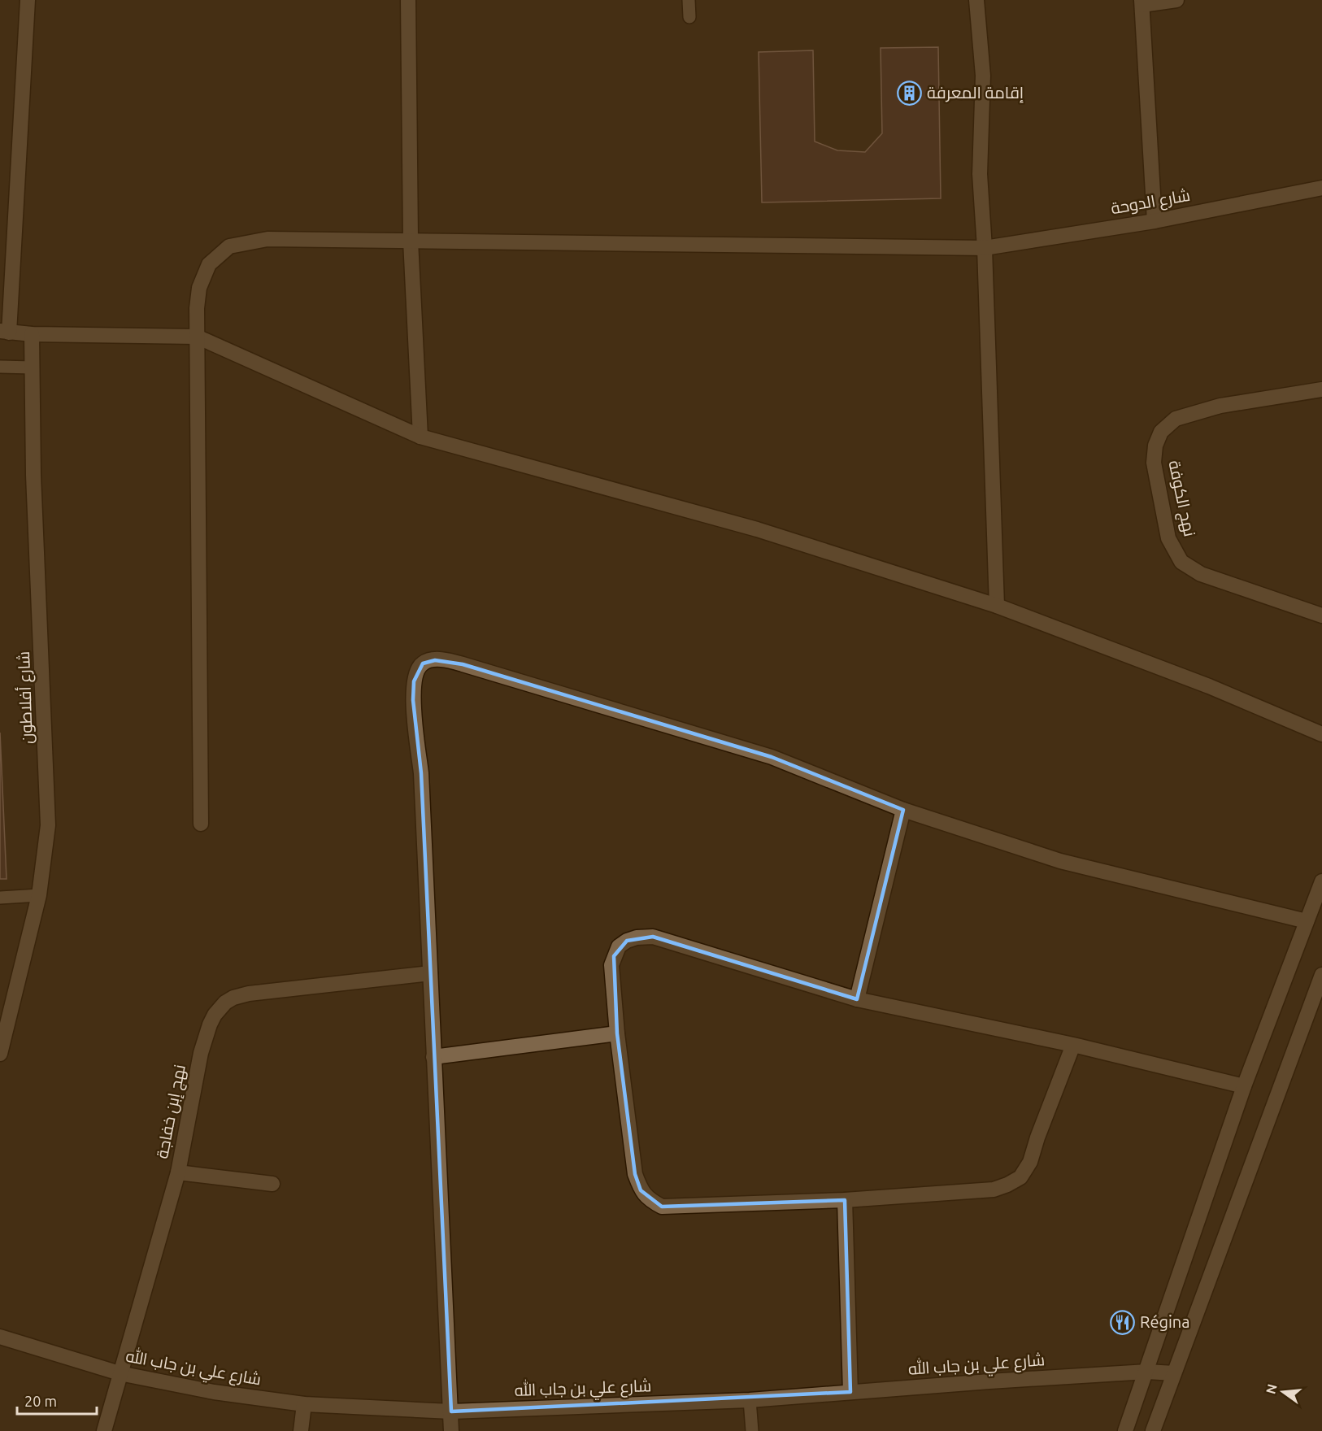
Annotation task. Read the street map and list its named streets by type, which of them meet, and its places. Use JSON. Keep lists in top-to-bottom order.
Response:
{
  "streets": {
    "street": [
      "شارع الدوحة",
      "نهج الكوفة",
      "شارع أفلاطون",
      "نهج إبن خفاجة",
      "شارع علي بن جاب الله"
    ]
  },
  "crossings": [
    ["نهج إبن خفاجة", "شارع علي بن جاب الله"]
  ],
  "places": {
    "building": ["إقامة المعرفة"],
    "restaurant": ["Régina"]
  },
  "scale_bar": "20 m",
  "north": "left"
}
